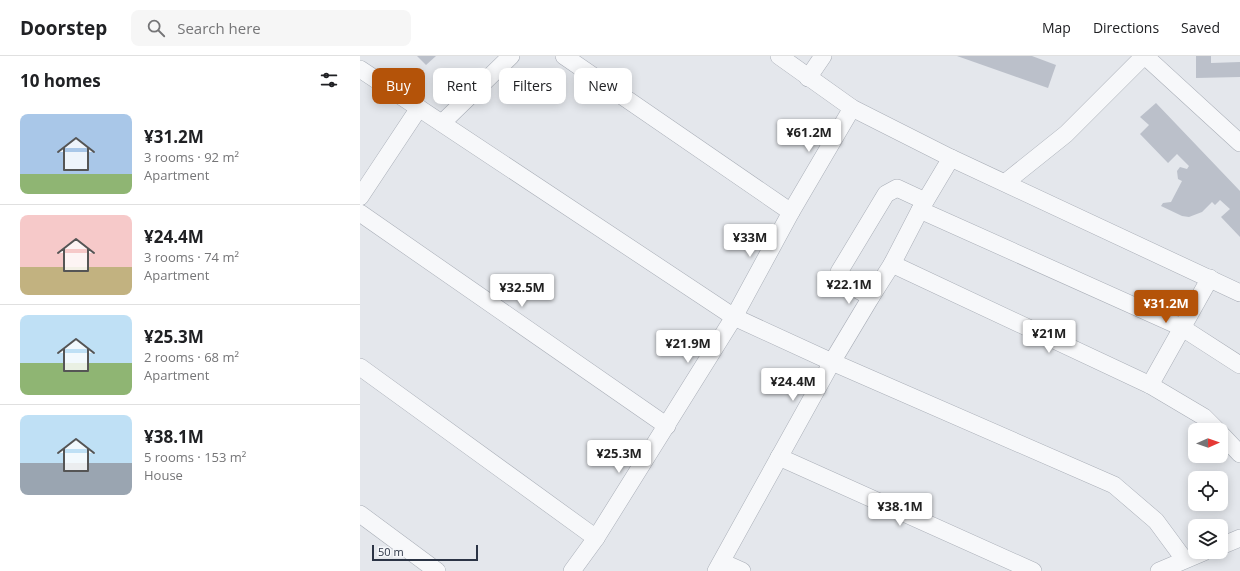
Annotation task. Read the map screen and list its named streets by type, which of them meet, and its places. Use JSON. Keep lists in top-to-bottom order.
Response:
{
  "scale_bar": "50 m",
  "north": "right",
  "page": {
    "header": "Doorstep",
    "search": "Search here",
    "nav": ["Map", "Directions", "Saved"],
    "heading": "10 homes",
    "chip": [
      "Buy",
      "Rent",
      "Filters",
      "New"
    ],
    "list": [
      {
        "name": "¥31.2M",
        "note": "3 rooms · 92 m² · Apartment"
      },
      {
        "name": "¥24.4M",
        "note": "3 rooms · 74 m² · Apartment"
      },
      {
        "name": "¥25.3M",
        "note": "2 rooms · 68 m² · Apartment"
      },
      {
        "name": "¥38.1M",
        "note": "5 rooms · 153 m² · House"
      }
    ],
    "price": [
      "¥61.2M",
      "¥33M",
      "¥22.1M",
      "¥32.5M",
      "¥31.2M",
      "¥21M",
      "¥21.9M",
      "¥24.4M",
      "¥25.3M",
      "¥38.1M"
    ],
    "scale": "50 m"
  }
}
